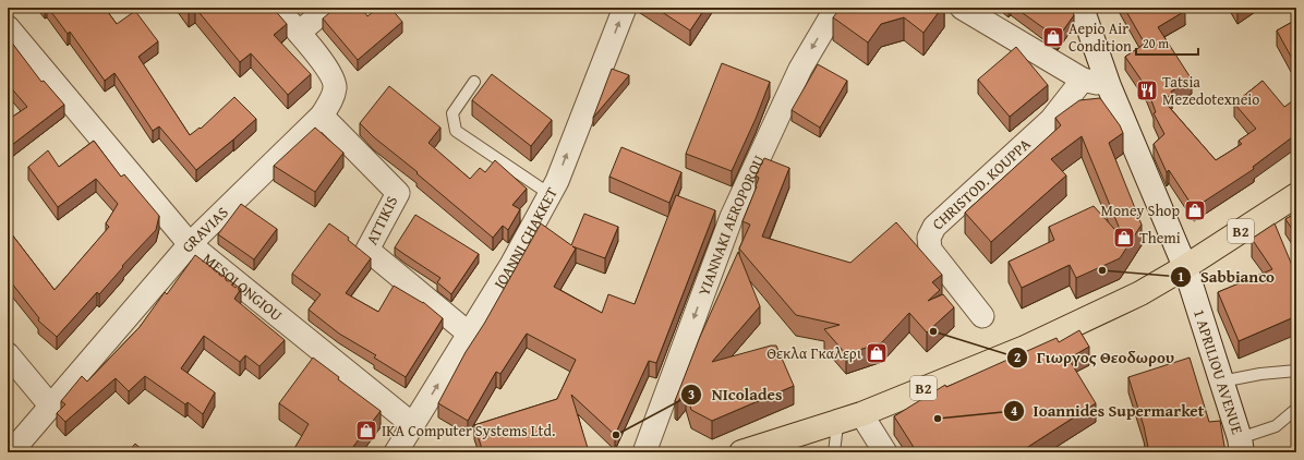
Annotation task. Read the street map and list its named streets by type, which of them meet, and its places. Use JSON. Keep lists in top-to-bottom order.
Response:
{
  "streets": {
    "main road": ["B2", "1 APRILIOU AVENUE"],
    "street": [
      "CHRISTOD. KOUPPA",
      "ATTIKIS",
      "YIANNAKI AEROPOROU",
      "GRAVIAS",
      "IOANNI CHAKKET",
      "MESOLONGIOU"
    ]
  },
  "crossings": [
    ["ATTIKIS", "GRAVIAS"],
    ["ATTIKIS", "IOANNI CHAKKET"],
    ["GRAVIAS", "MESOLONGIOU"],
    ["B2", "1 APRILIOU AVENUE"],
    ["IOANNI CHAKKET", "MESOLONGIOU"]
  ],
  "one_way": ["YIANNAKI AEROPOROU", "IOANNI CHAKKET"],
  "places": {
    "shop": [
      "Aepio Air Condition",
      "Money Shop",
      "Themi",
      "Θεκλα Γκαλερι",
      "IKA Computer Systems Ltd."
    ],
    "restaurant": ["Tatsia Mezedotexneio"],
    "other": [
      "Sabbianco",
      "Γιωργος Θεοδωρου",
      "Ioannides Supermarket",
      "NIcolades"
    ]
  },
  "scale_bar": "20 m"
}
